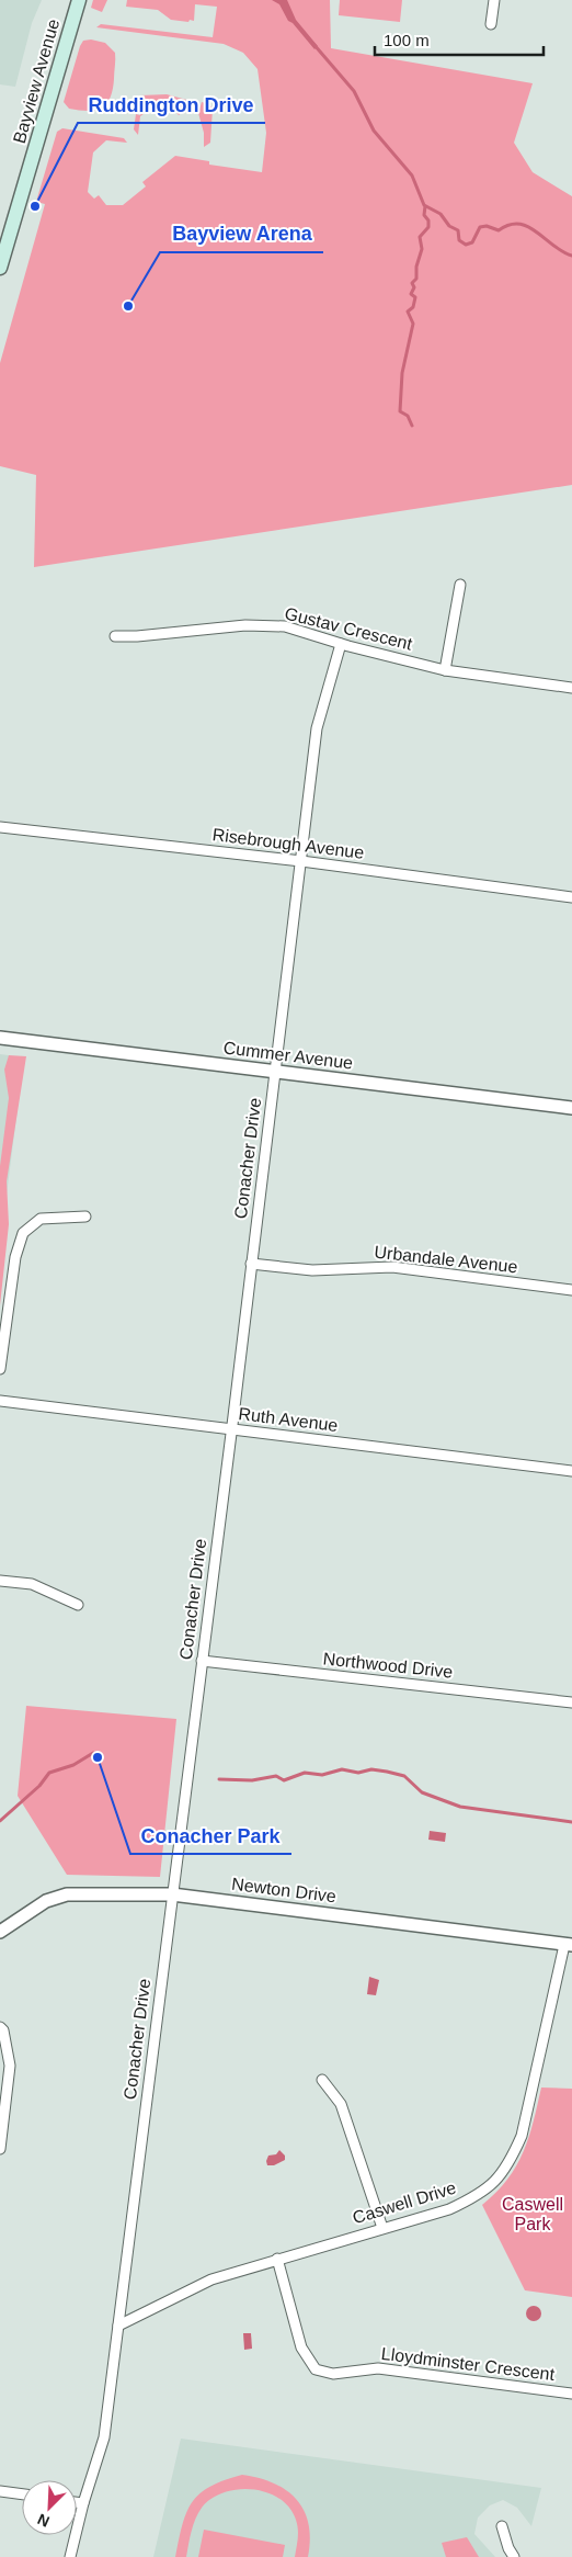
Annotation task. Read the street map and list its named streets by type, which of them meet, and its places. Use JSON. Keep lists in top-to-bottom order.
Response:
{
  "streets": {
    "main road": ["Bayview Avenue"],
    "street": [
      "Gustav Crescent",
      "Risebrough Avenue",
      "Cummer Avenue",
      "Conacher Drive",
      "Urbandale Avenue",
      "Ruth Avenue",
      "Northwood Drive",
      "Newton Drive",
      "Caswell Drive",
      "Lloydminster Crescent"
    ]
  },
  "crossings": [
    ["Gustav Crescent", "Conacher Drive"],
    ["Risebrough Avenue", "Conacher Drive"],
    ["Cummer Avenue", "Conacher Drive"],
    ["Conacher Drive", "Urbandale Avenue"],
    ["Conacher Drive", "Ruth Avenue"],
    ["Conacher Drive", "Northwood Drive"],
    ["Conacher Drive", "Newton Drive"],
    ["Conacher Drive", "Caswell Drive"],
    ["Newton Drive", "Caswell Drive"],
    ["Caswell Drive", "Lloydminster Crescent"]
  ],
  "parks": ["Caswell Park"],
  "places": ["Ruddington Drive", "Bayview Arena", "Conacher Park"],
  "scale_bar": "100 m",
  "north": "bottom left"
}
